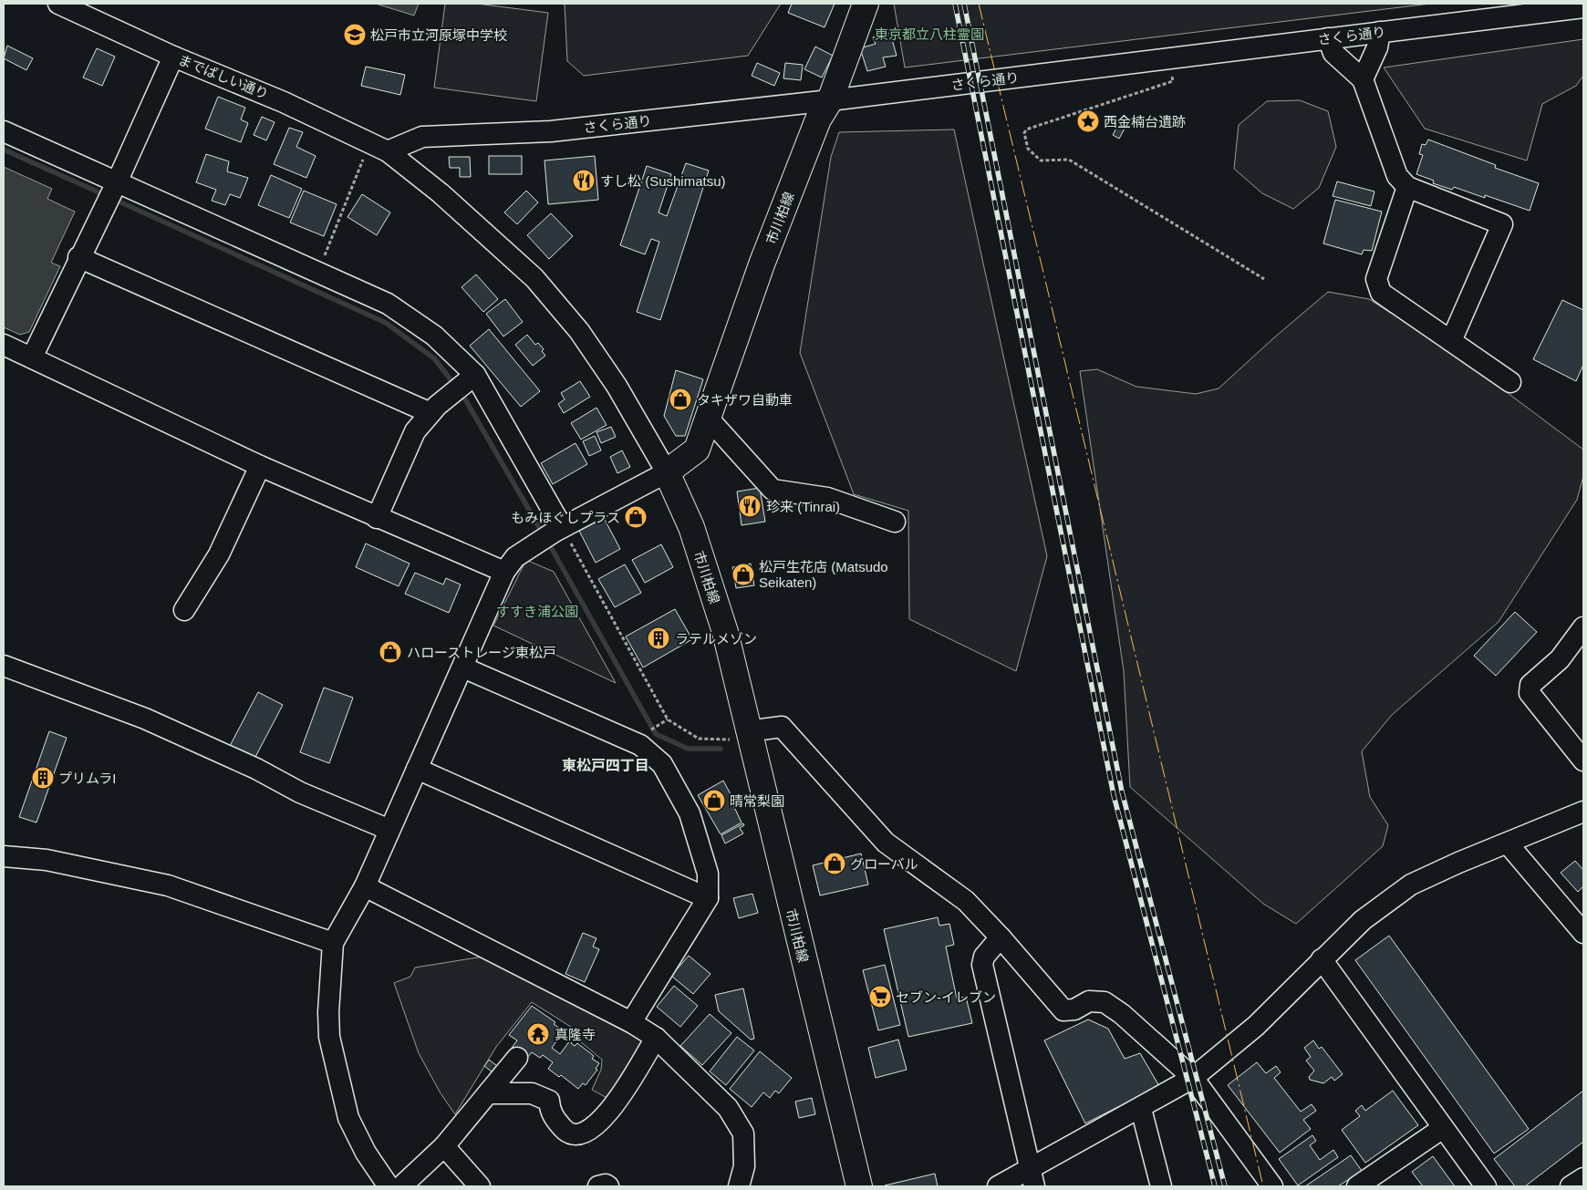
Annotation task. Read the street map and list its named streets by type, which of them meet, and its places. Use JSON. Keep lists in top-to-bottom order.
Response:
{
  "streets": {
    "main road": ["市川柏線"],
    "street": ["さくら通り", "までばしい通り"]
  },
  "crossings": [
    ["さくら通り", "までばしい通り"],
    ["さくら通り", "市川柏線"],
    ["までばしい通り", "市川柏線"]
  ],
  "districts": ["東松戸四丁目"],
  "parks": ["東京都立八柱霊園", "すすき浦公園"],
  "places": {
    "school or university": ["松戸市立河原塚中学校"],
    "place": ["西金楠台遺跡"],
    "restaurant": ["すし松 (Sushimatsu)", "珍来 (Tinrai)"],
    "shop": [
      "タキザワ自動車",
      "もみほぐしプラス",
      "松戸生花店 (Matsudo Seikaten)",
      "ハローストレージ東松戸",
      "晴常梨園",
      "グローバル"
    ],
    "building": ["ラテルメゾン", "プリムラI"],
    "supermarket": ["セブン-イレブン"],
    "temple": ["真隆寺"]
  }
}
